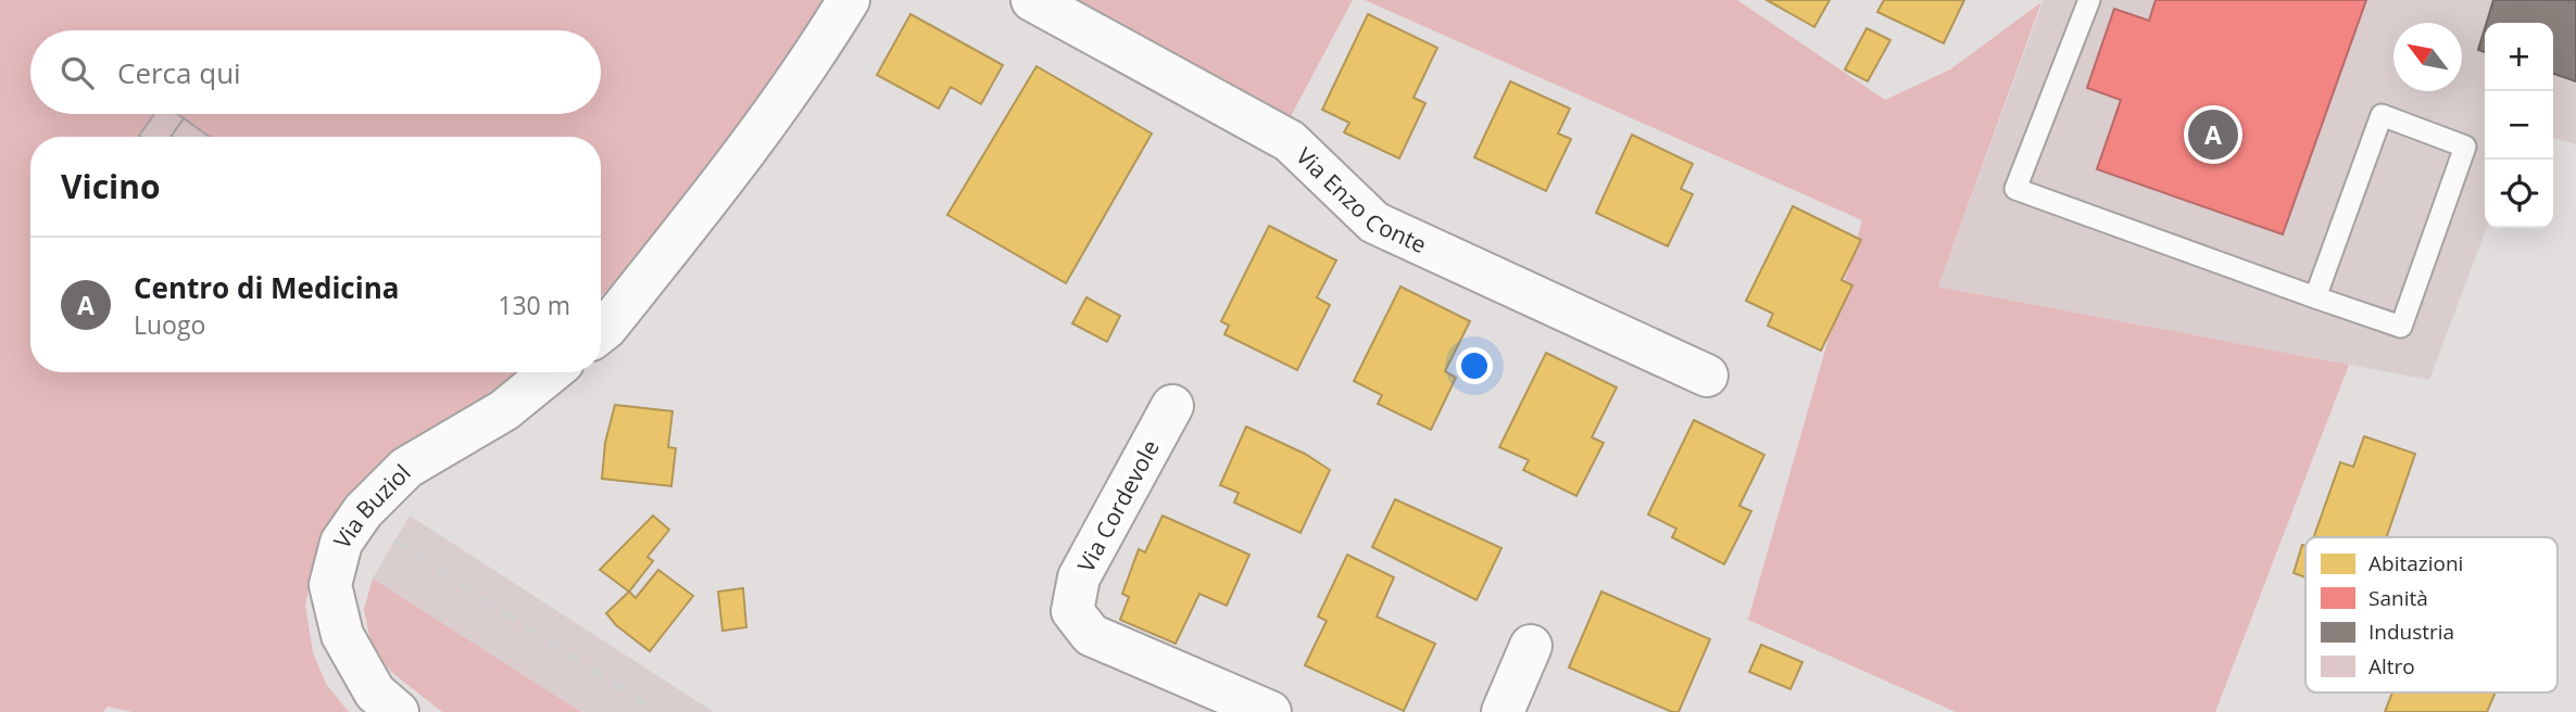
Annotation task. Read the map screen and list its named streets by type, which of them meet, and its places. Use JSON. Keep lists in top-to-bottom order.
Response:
{
  "streets": {
    "street": ["Via Enzo Conte", "Via Cordevole", "Via Buziol"]
  },
  "legend": [
    "Abitazioni",
    "Sanità",
    "Industria",
    "Altro"
  ],
  "north": "top left",
  "page": {
    "map_buttons": ["+", "−"],
    "search": "Cerca qui",
    "pins": "A",
    "heading": "Vicino",
    "list": [
      {
        "mark": "A",
        "name": "Centro di Medicina",
        "note": "Luogo",
        "value": "130 m"
      }
    ]
  }
}
